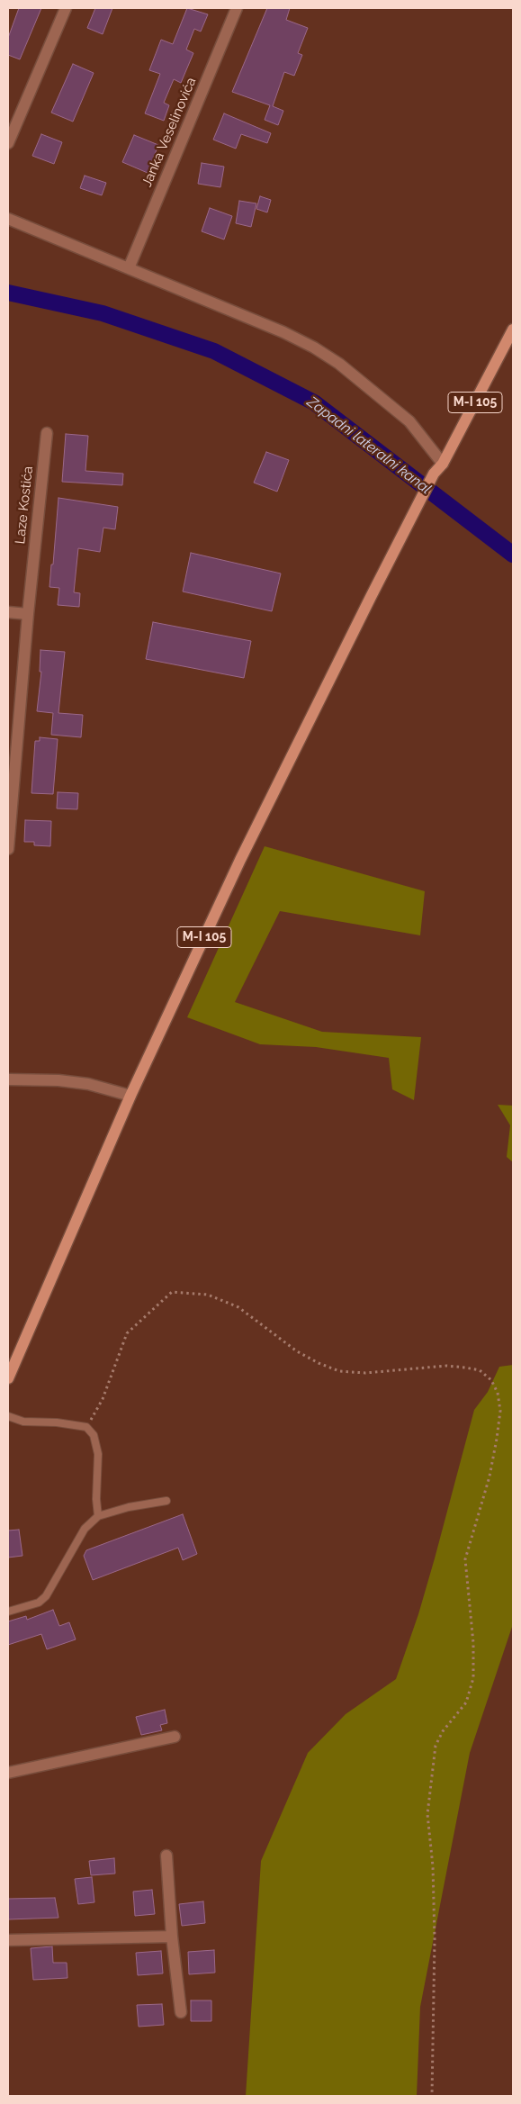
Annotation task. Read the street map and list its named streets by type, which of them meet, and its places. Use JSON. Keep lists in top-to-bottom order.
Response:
{
  "streets": {
    "main road": ["M-I 105"],
    "street": ["Janka Veselinovića", "Laze Kostića"]
  },
  "water": ["Zapadni lateralni kanal"]
}
